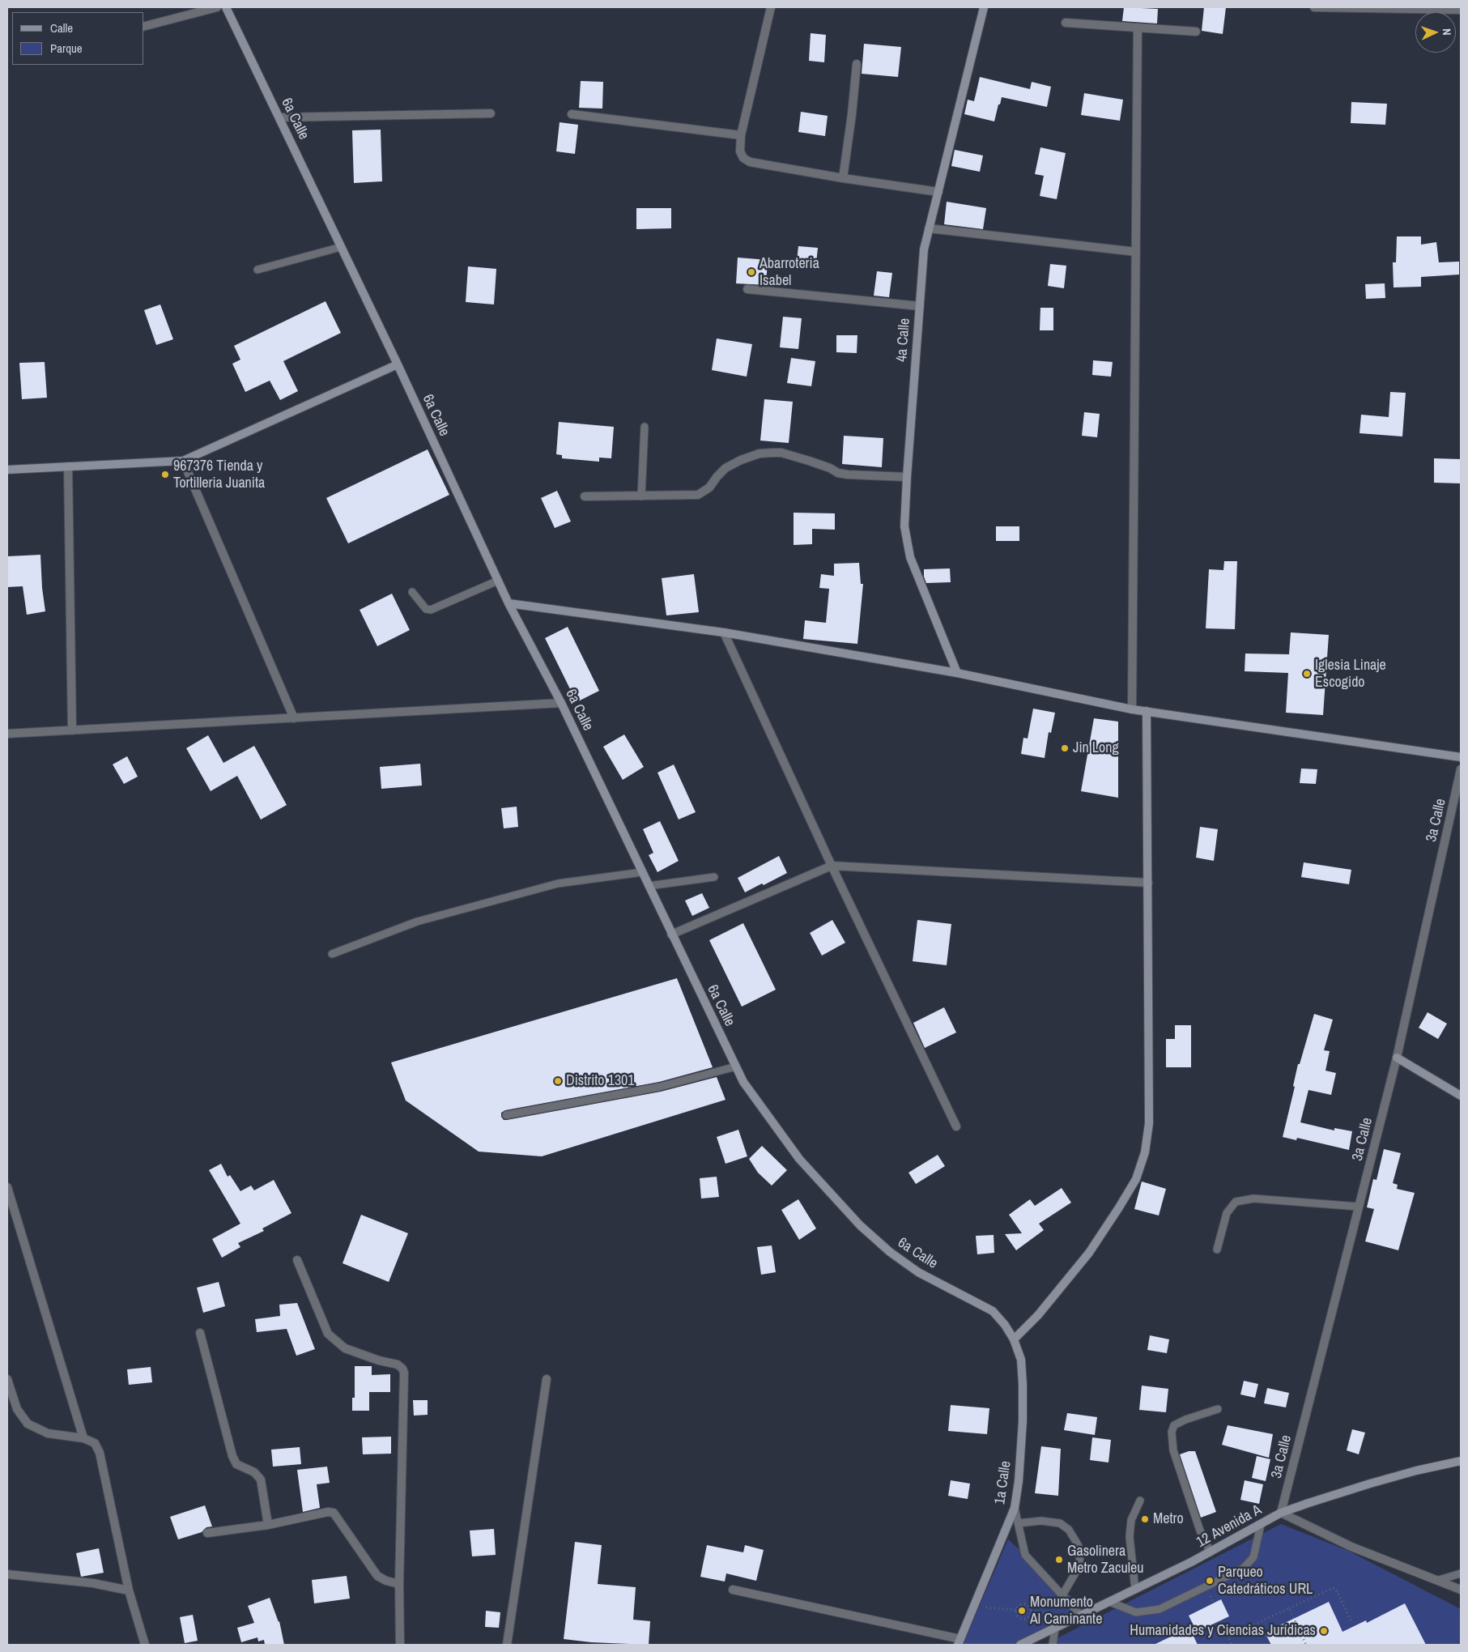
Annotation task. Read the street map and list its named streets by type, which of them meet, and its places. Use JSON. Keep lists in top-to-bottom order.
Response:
{
  "streets": {
    "street": [
      "6a Calle",
      "4a Calle",
      "3a Calle",
      "1a Calle",
      "12 Avenida A"
    ]
  },
  "crossings": [
    ["6a Calle", "1a Calle"],
    ["3a Calle", "12 Avenida A"]
  ],
  "places": [
    "Abarroteria Isabel",
    "967376 Tienda y Tortilleria Juanita",
    "Iglesia Linaje Escogido",
    "Jin Long",
    "Distrito 1301",
    "Metro",
    "Gasolinera Metro Zaculeu",
    "Parqueo Catedráticos URL",
    "Monumento Al Caminante",
    "Humanidades y Ciencias Jurídicas"
  ],
  "legend": ["Calle", "Parque"],
  "north": "right"
}
